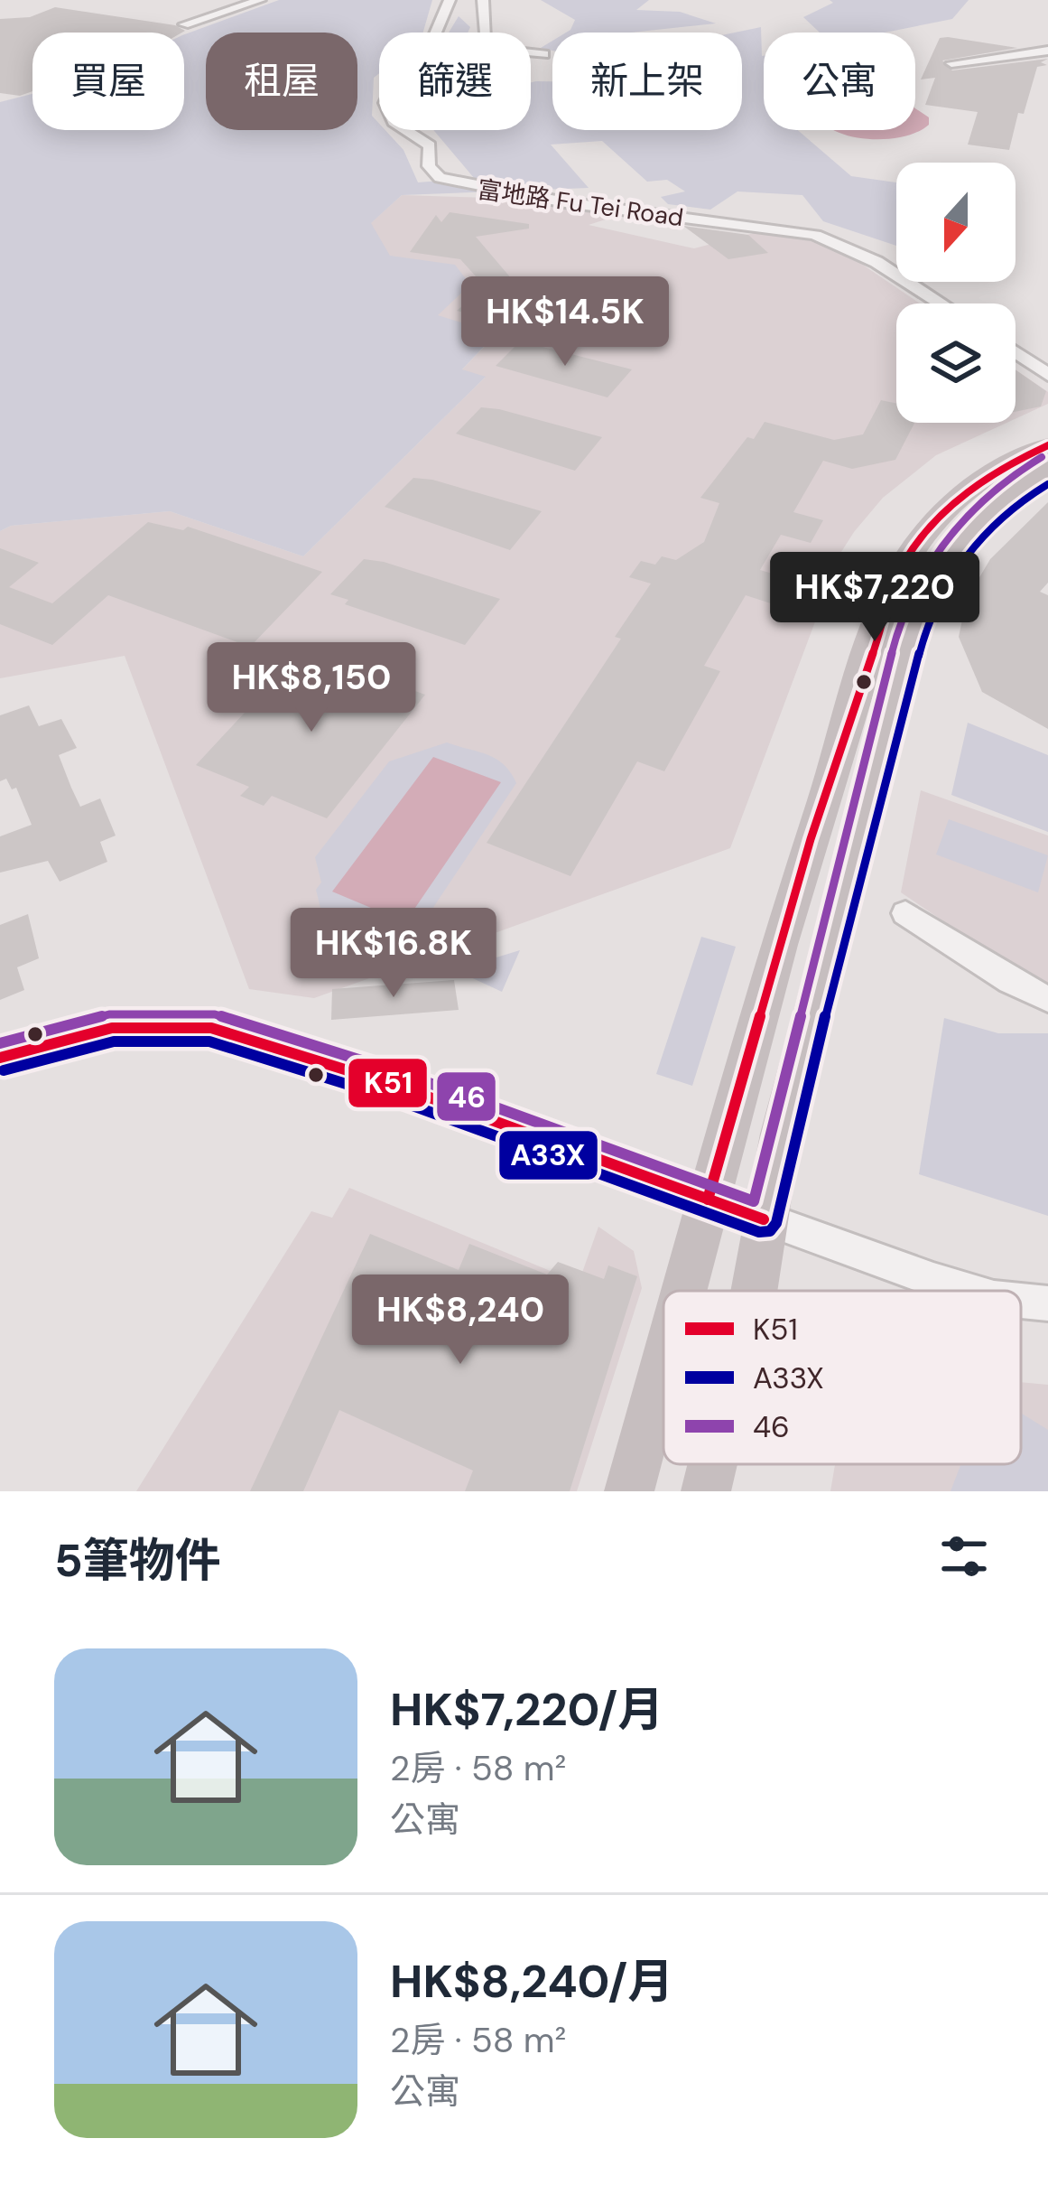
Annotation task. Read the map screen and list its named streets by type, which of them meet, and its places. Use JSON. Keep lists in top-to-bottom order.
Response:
{
  "streets": {
    "street": ["富地路 Fu Tei Road"]
  },
  "lines": ["transit line K51", "transit line 46", "transit line A33X"],
  "legend": ["K51", "A33X", "46"],
  "north": "bottom",
  "page": {
    "chip": [
      "買屋",
      "租屋",
      "篩選",
      "新上架",
      "公寓"
    ],
    "price": [
      "HK$14.5K",
      "HK$7,220",
      "HK$8,150",
      "HK$16.8K",
      "HK$8,240"
    ],
    "heading": "5筆物件",
    "list": [
      {
        "name": "HK$7,220/月",
        "note": "2房 · 58 m² · 公寓"
      },
      {
        "name": "HK$8,240/月",
        "note": "2房 · 58 m² · 公寓"
      }
    ]
  }
}
